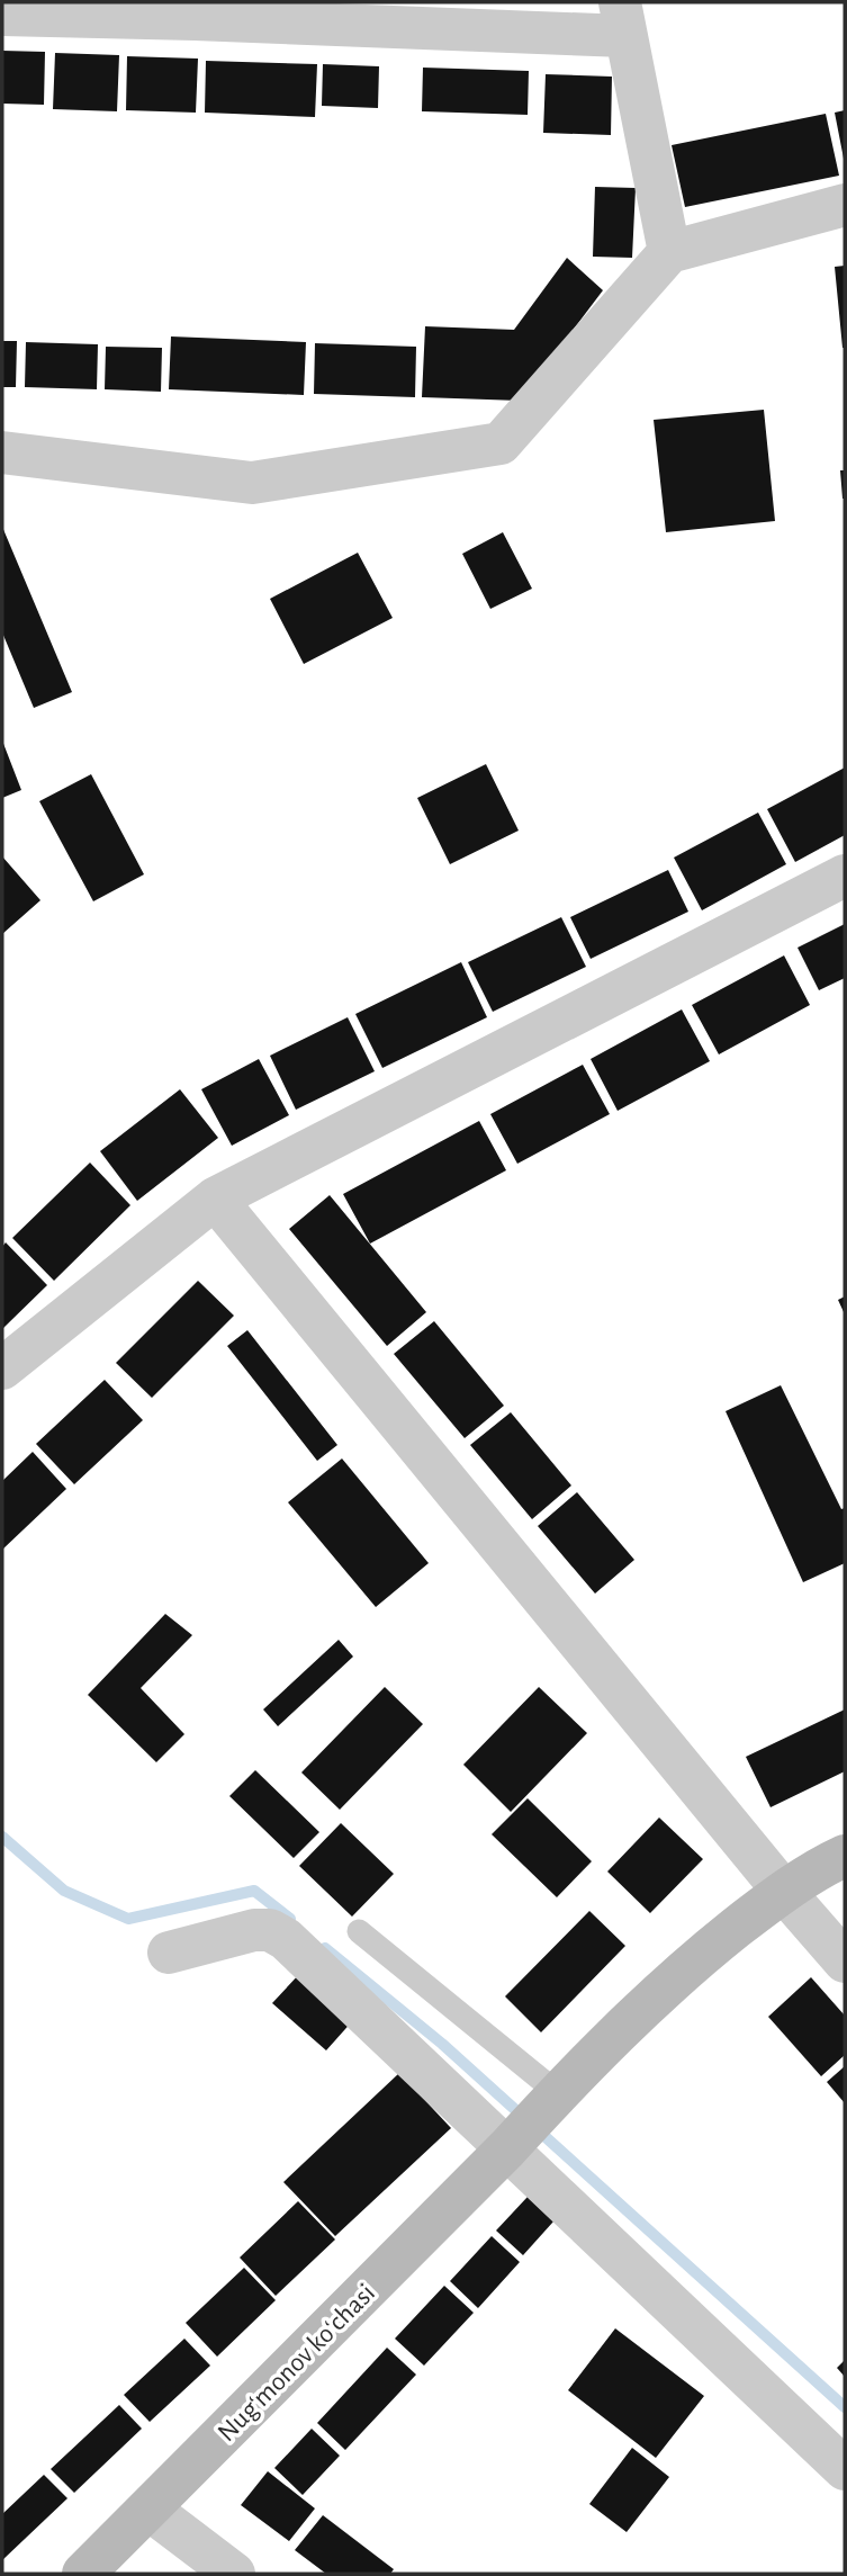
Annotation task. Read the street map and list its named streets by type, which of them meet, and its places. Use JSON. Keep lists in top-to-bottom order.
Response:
{
  "streets": {
    "main road": ["Nugʻmonov koʻchasi"]
  }
}
